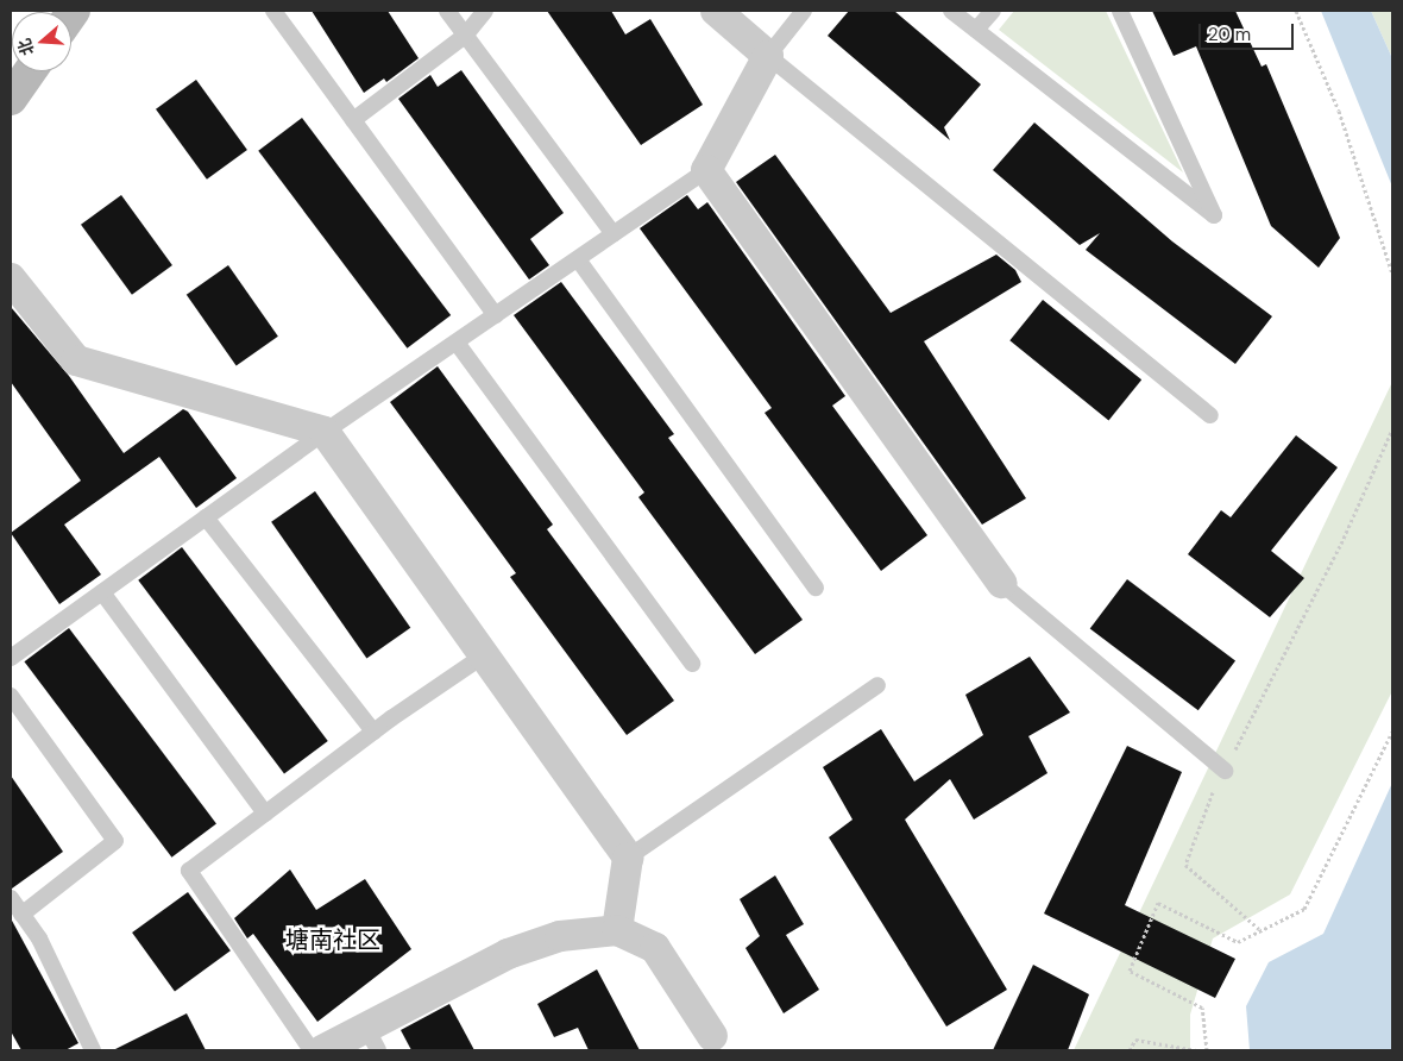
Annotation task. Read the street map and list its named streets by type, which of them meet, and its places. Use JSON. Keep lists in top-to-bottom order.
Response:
{
  "districts": ["塘南社区"],
  "scale_bar": "20 m",
  "north": "left"
}
